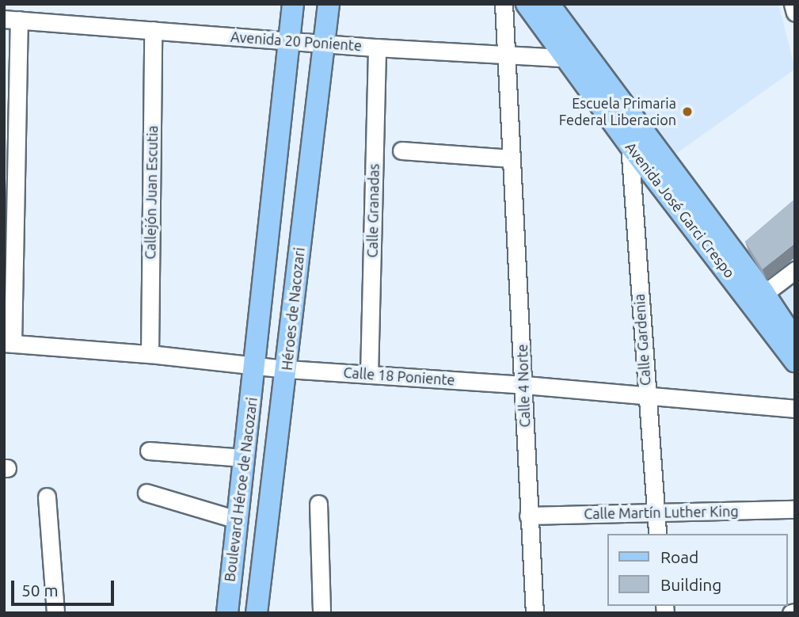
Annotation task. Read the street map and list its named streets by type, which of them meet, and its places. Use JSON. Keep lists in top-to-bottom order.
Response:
{
  "streets": {
    "main road": ["Avenida José Garci Crespo", "Héroes de Nacozari", "Boulevard Héroe de Nacozari"],
    "street": [
      "Avenida 20 Poniente",
      "Callejón Juan Escutia",
      "Calle Granadas",
      "Calle Gardenia",
      "Calle 18 Poniente",
      "Calle 4 Norte",
      "Calle Martín Luther King"
    ]
  },
  "crossings": [
    ["Avenida 20 Poniente", "Callejón Juan Escutia"],
    ["Avenida 20 Poniente", "Avenida José Garci Crespo"],
    ["Avenida 20 Poniente", "Calle Granadas"],
    ["Avenida 20 Poniente", "Héroes de Nacozari"],
    ["Avenida 20 Poniente", "Calle 4 Norte"],
    ["Callejón Juan Escutia", "Calle 18 Poniente"],
    ["Avenida José Garci Crespo", "Calle Gardenia"],
    ["Calle Granadas", "Calle 18 Poniente"],
    ["Héroes de Nacozari", "Calle 18 Poniente"],
    ["Calle Gardenia", "Calle 18 Poniente"],
    ["Calle Gardenia", "Calle Martín Luther King"],
    ["Calle 18 Poniente", "Calle 4 Norte"],
    ["Calle 18 Poniente", "Boulevard Héroe de Nacozari"],
    ["Calle 4 Norte", "Calle Martín Luther King"]
  ],
  "places": ["Escuela Primaria Federal Liberacion"],
  "legend": ["Road", "Building"],
  "scale_bar": "50 m"
}
